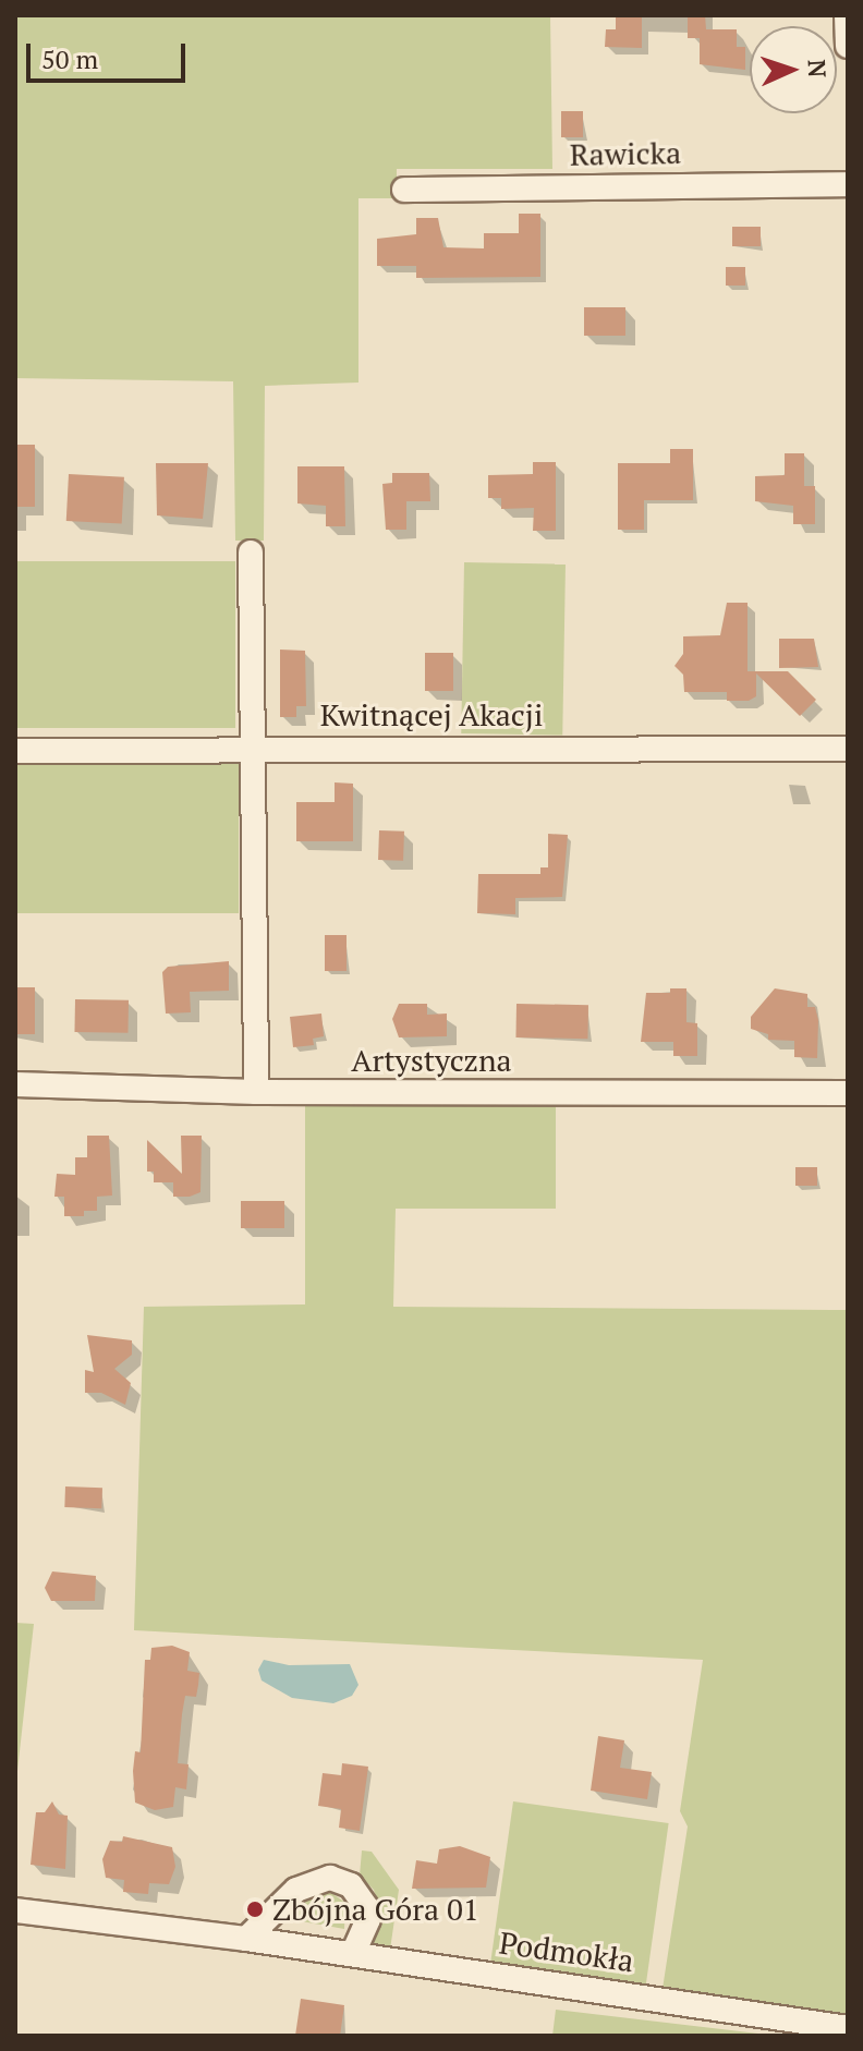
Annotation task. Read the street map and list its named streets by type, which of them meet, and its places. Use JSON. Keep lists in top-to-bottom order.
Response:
{
  "streets": {
    "street": [
      "Rawicka",
      "Kwitnącej Akacji",
      "Artystyczna",
      "Podmokła"
    ]
  },
  "places": ["Zbójna Góra 01"],
  "scale_bar": "50 m",
  "north": "right"
}
